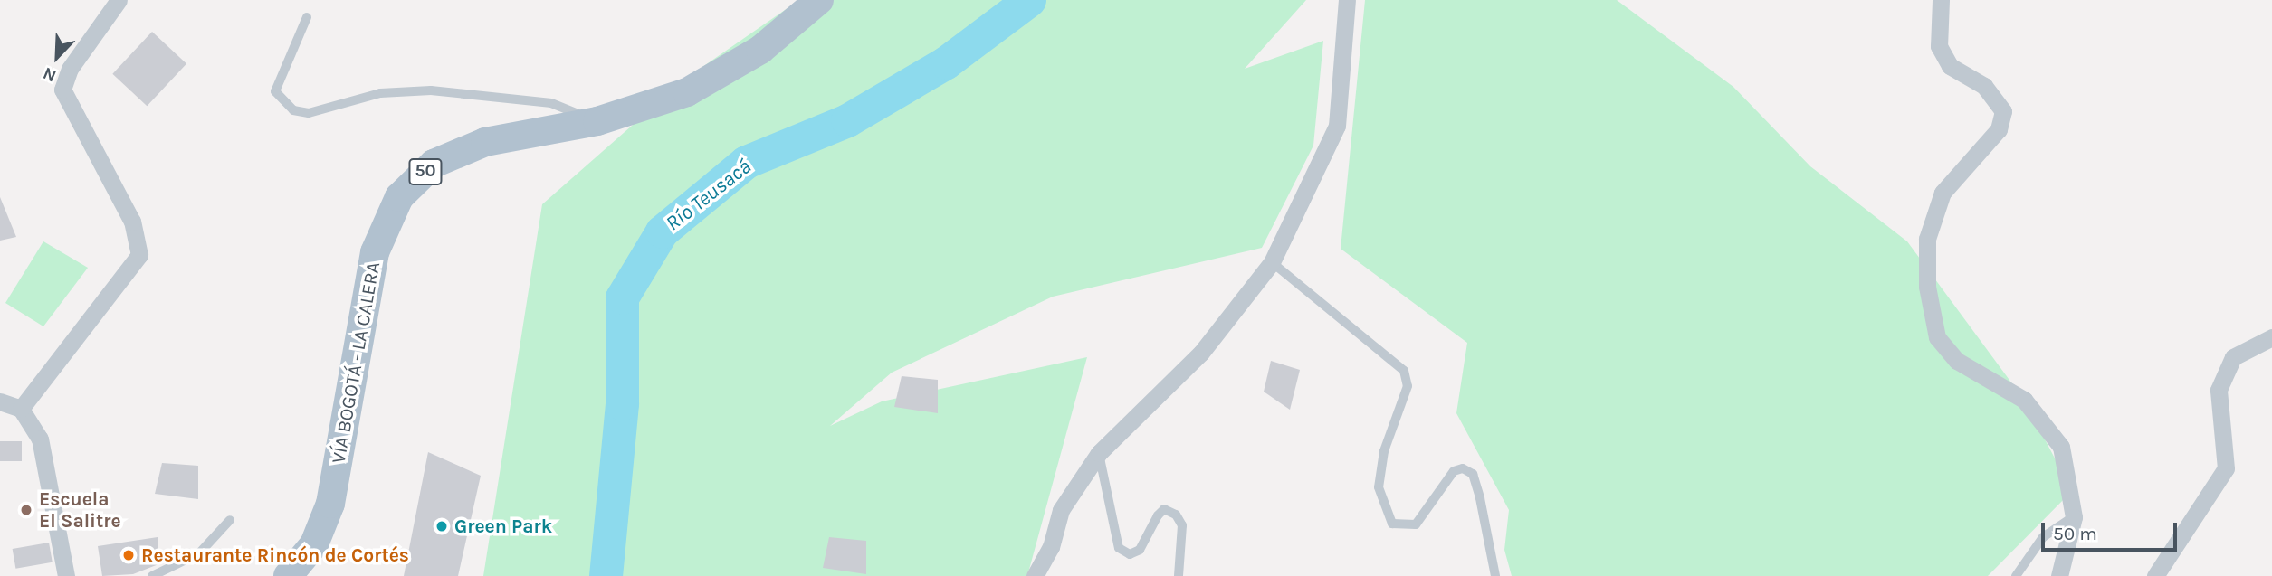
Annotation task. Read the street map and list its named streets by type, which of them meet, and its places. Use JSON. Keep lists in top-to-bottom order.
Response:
{
  "streets": {
    "main road": ["50", "VÍA BOGOTÁ - LA CALERA"]
  },
  "water": ["Río Teusacá"],
  "places": ["Escuela El Salitre", "Green Park", "Restaurante Rincón de Cortés"],
  "scale_bar": "50 m",
  "north": "bottom left"
}
